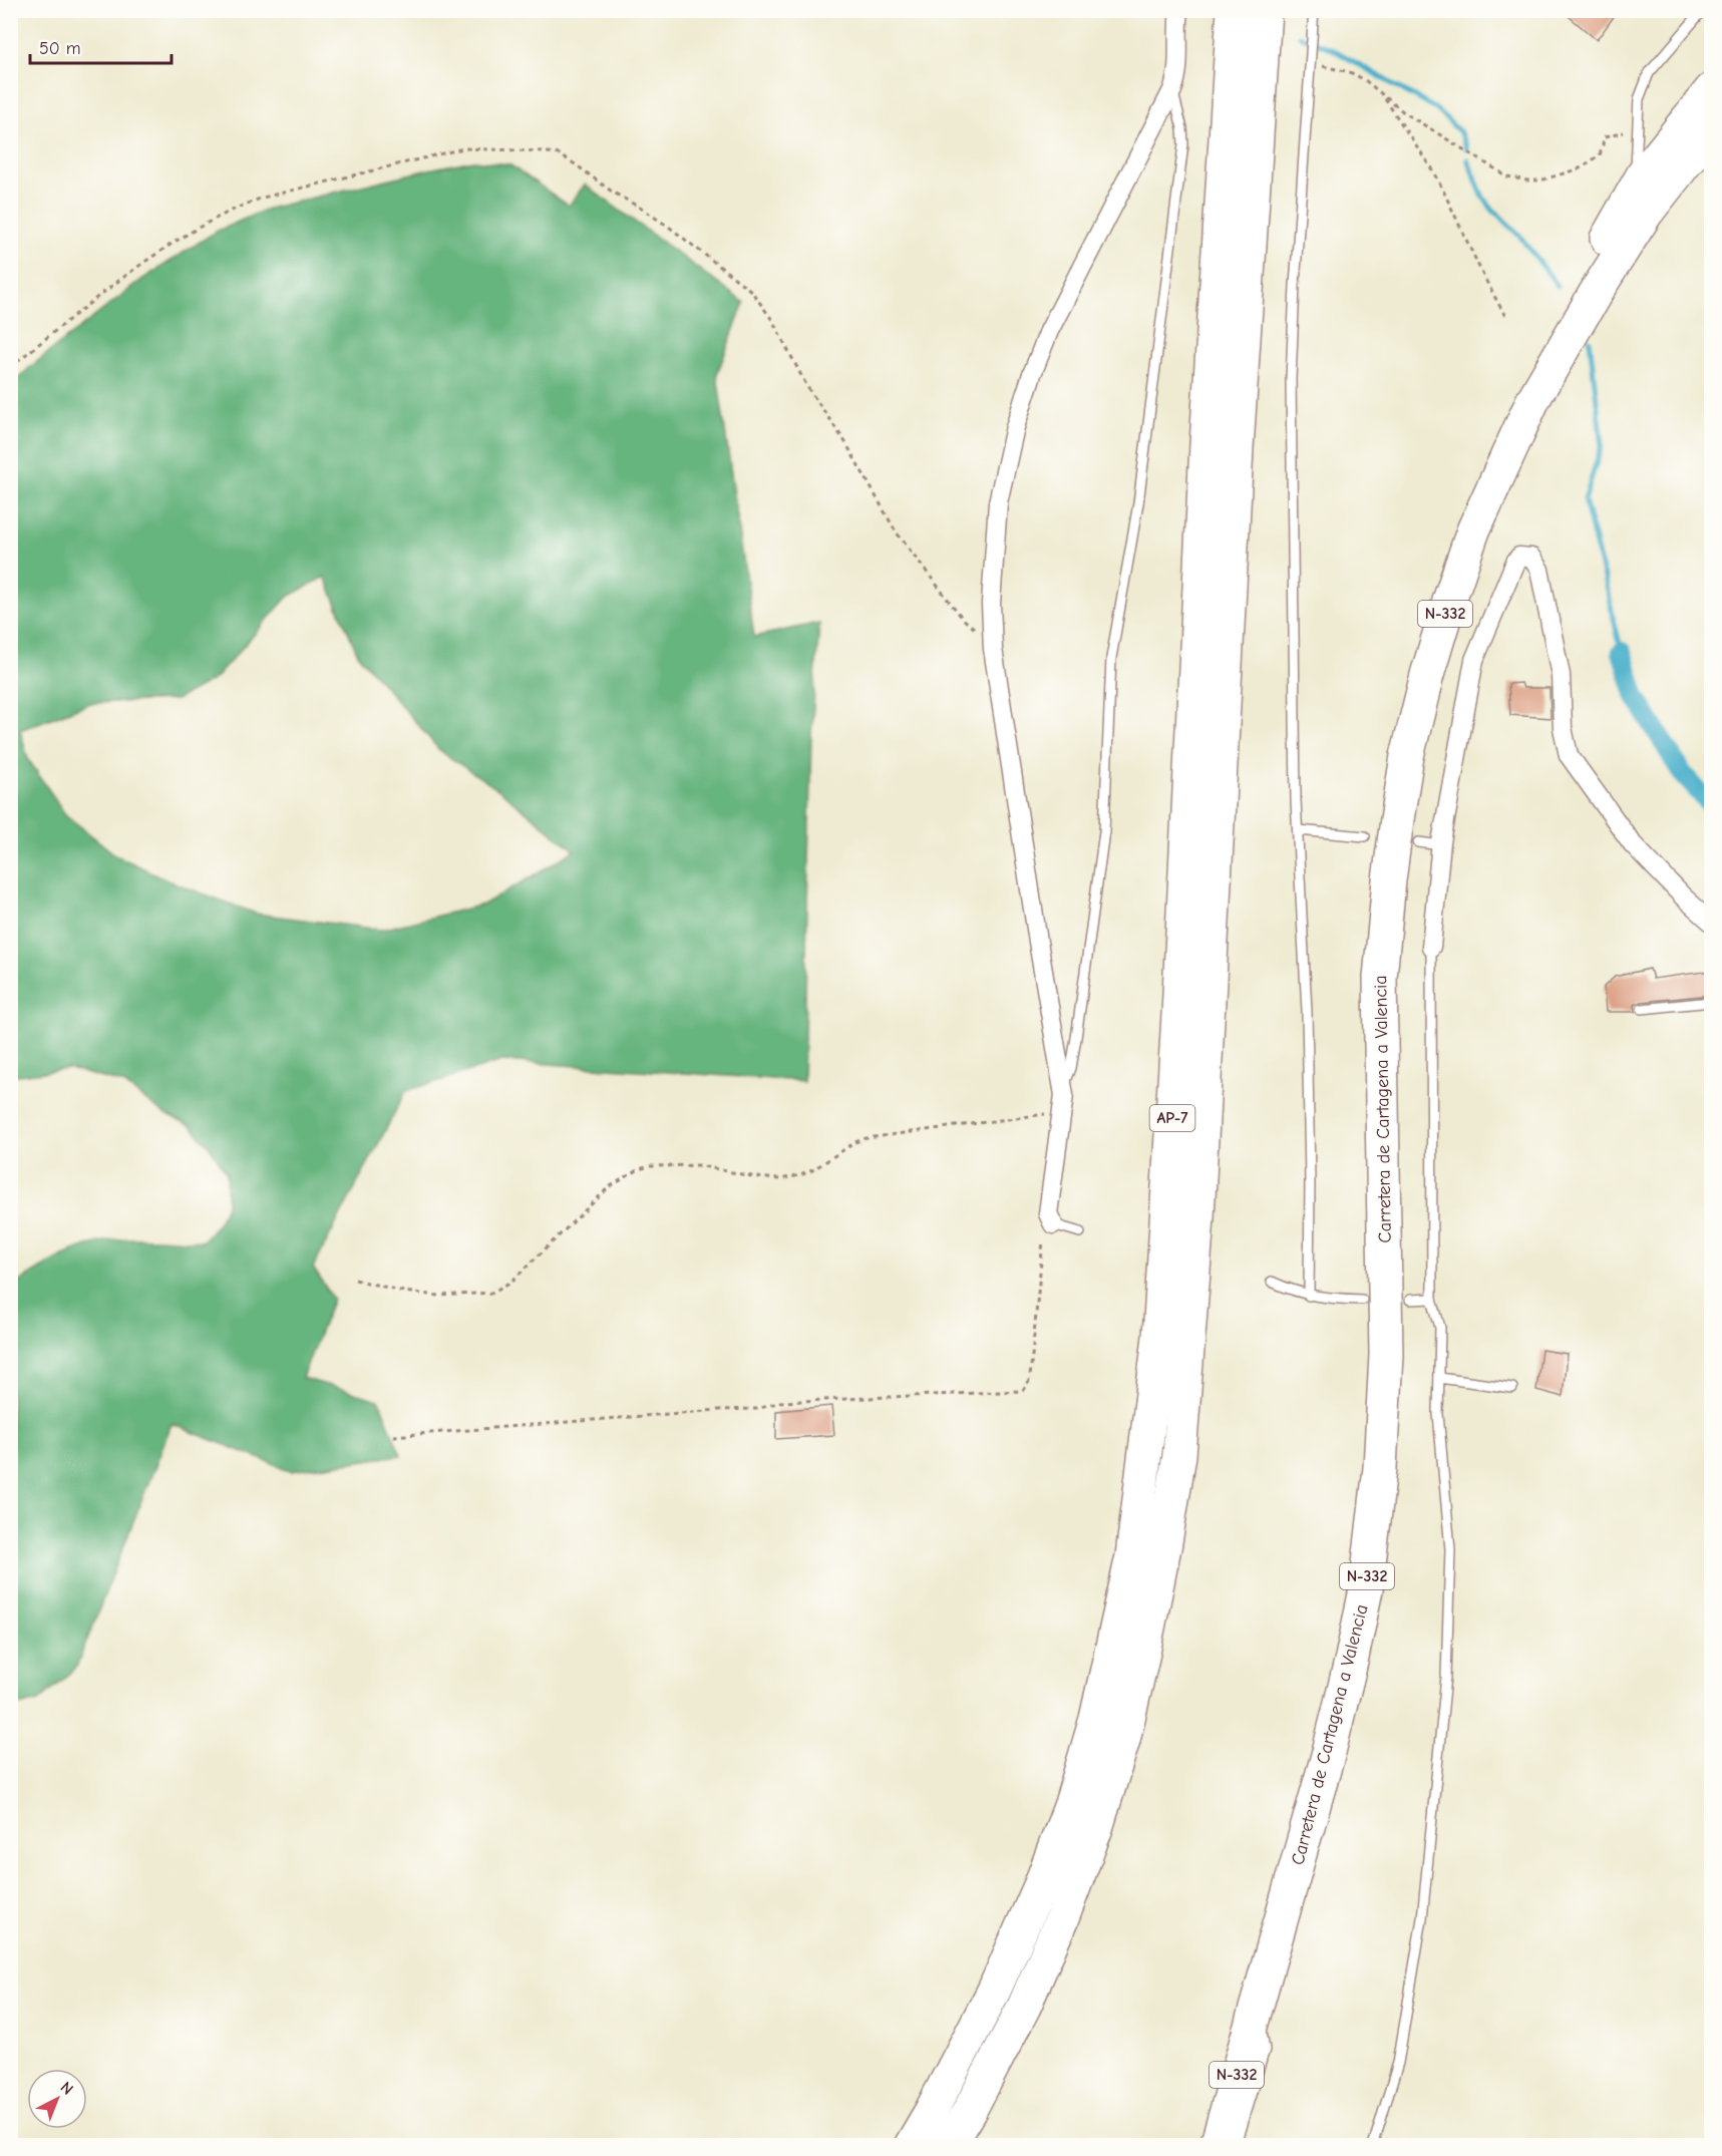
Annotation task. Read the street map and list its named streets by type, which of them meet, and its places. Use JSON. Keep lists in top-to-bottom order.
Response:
{
  "streets": {
    "highway": ["N-332", "Carretera de Cartagena a Valencia", "AP-7"]
  },
  "scale_bar": "50 m",
  "north": "top right"
}
